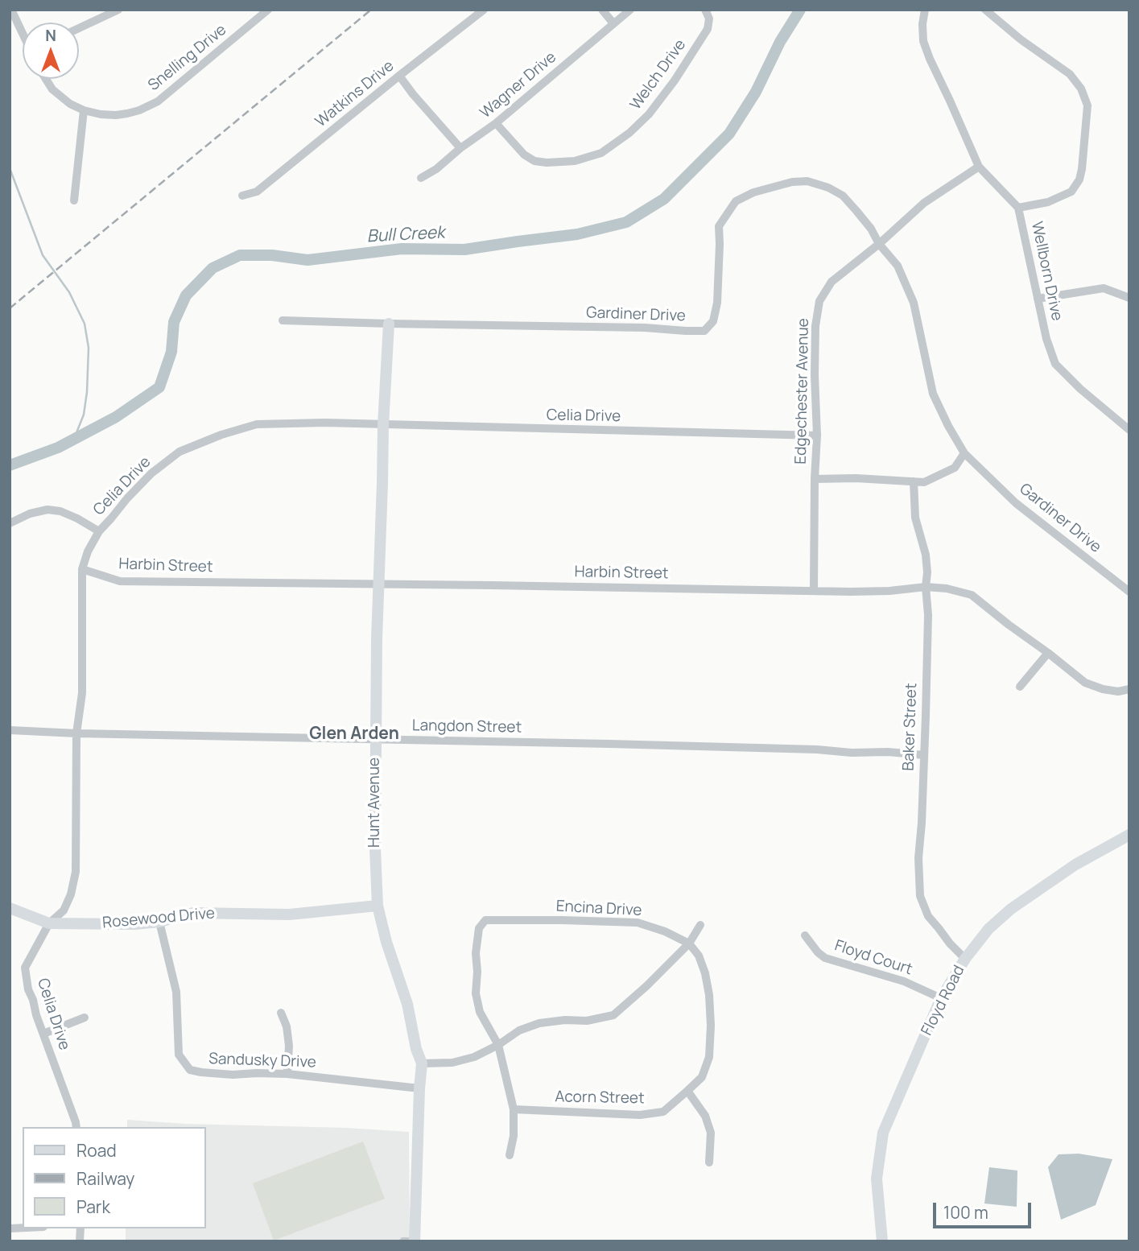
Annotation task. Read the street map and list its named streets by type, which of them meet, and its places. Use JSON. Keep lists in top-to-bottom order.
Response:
{
  "streets": {
    "street": [
      "Snelling Drive",
      "Welch Drive",
      "Wagner Drive",
      "Watkins Drive",
      "Wellborn Drive",
      "Gardiner Drive",
      "Edgechester Avenue",
      "Celia Drive",
      "Harbin Street",
      "Langdon Street",
      "Baker Street",
      "Hunt Avenue",
      "Encina Drive",
      "Rosewood Drive",
      "Floyd Court",
      "Floyd Road",
      "Sandusky Drive",
      "Acorn Street"
    ]
  },
  "crossings": [
    ["Welch Drive", "Wagner Drive"],
    ["Wellborn Drive", "Edgechester Avenue"],
    ["Gardiner Drive", "Edgechester Avenue"],
    ["Gardiner Drive", "Hunt Avenue"],
    ["Edgechester Avenue", "Celia Drive"],
    ["Edgechester Avenue", "Harbin Street"],
    ["Celia Drive", "Harbin Street"],
    ["Celia Drive", "Langdon Street"],
    ["Celia Drive", "Hunt Avenue"],
    ["Celia Drive", "Rosewood Drive"],
    ["Harbin Street", "Baker Street"],
    ["Harbin Street", "Hunt Avenue"],
    ["Langdon Street", "Baker Street"],
    ["Langdon Street", "Hunt Avenue"],
    ["Baker Street", "Floyd Road"],
    ["Hunt Avenue", "Rosewood Drive"],
    ["Hunt Avenue", "Sandusky Drive"],
    ["Encina Drive", "Acorn Street"],
    ["Rosewood Drive", "Sandusky Drive"],
    ["Floyd Court", "Floyd Road"]
  ],
  "districts": ["Glen Arden"],
  "water": ["Bull Creek"],
  "legend": ["Road", "Railway", "Park"],
  "scale_bar": "100 m",
  "north": "top"
}
